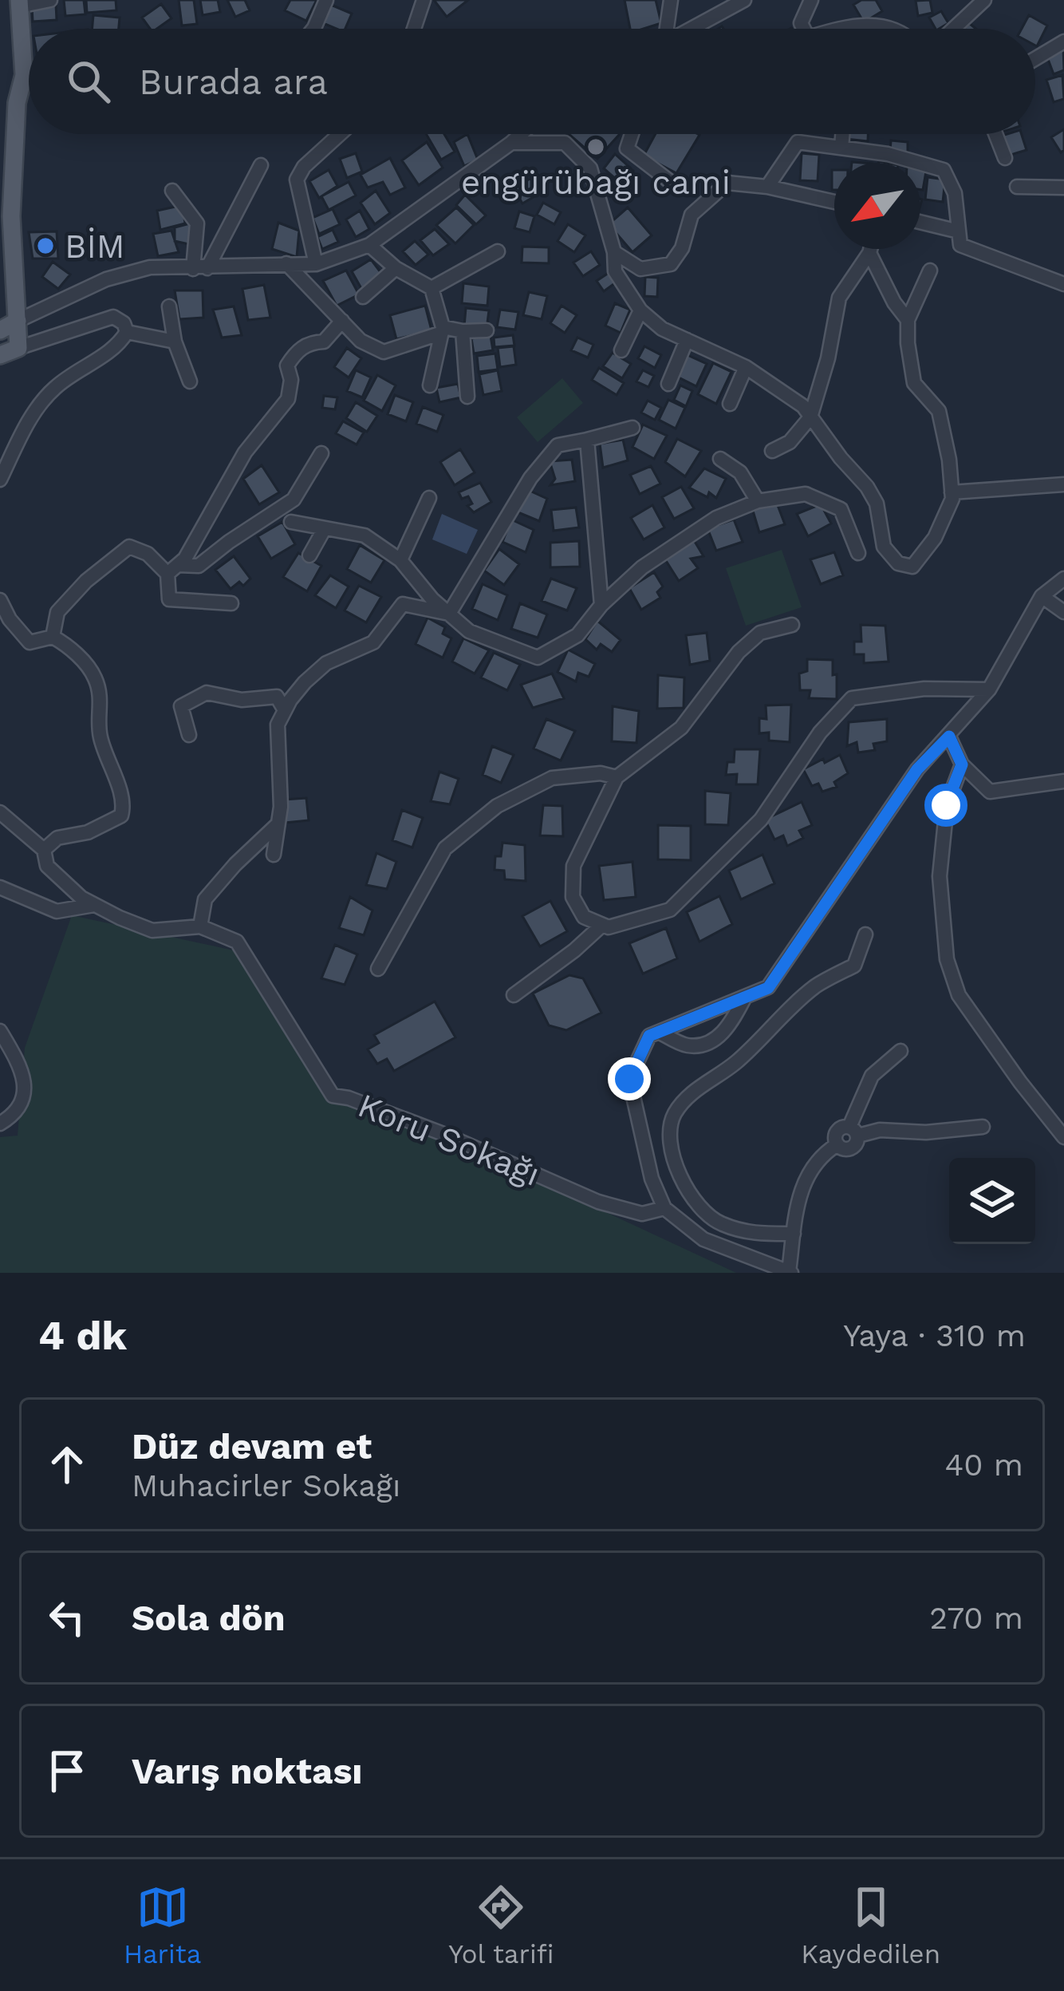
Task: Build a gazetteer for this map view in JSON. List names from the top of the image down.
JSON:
{
  "streets": {
    "street": ["Koru Sokağı"]
  },
  "places": ["engürübağı cami", "BİM"],
  "north": "bottom left",
  "page": {
    "search": "Burada ara",
    "heading": ["4 dk", "Yaya · 310 m"],
    "list": [
      ["Düz devam et", "Muhacirler Sokağı", "40 m"],
      ["Sola dön", "270 m"],
      "Varış noktası"
    ],
    "nav": ["Harita", "Yol tarifi", "Kaydedilen"]
  }
}
